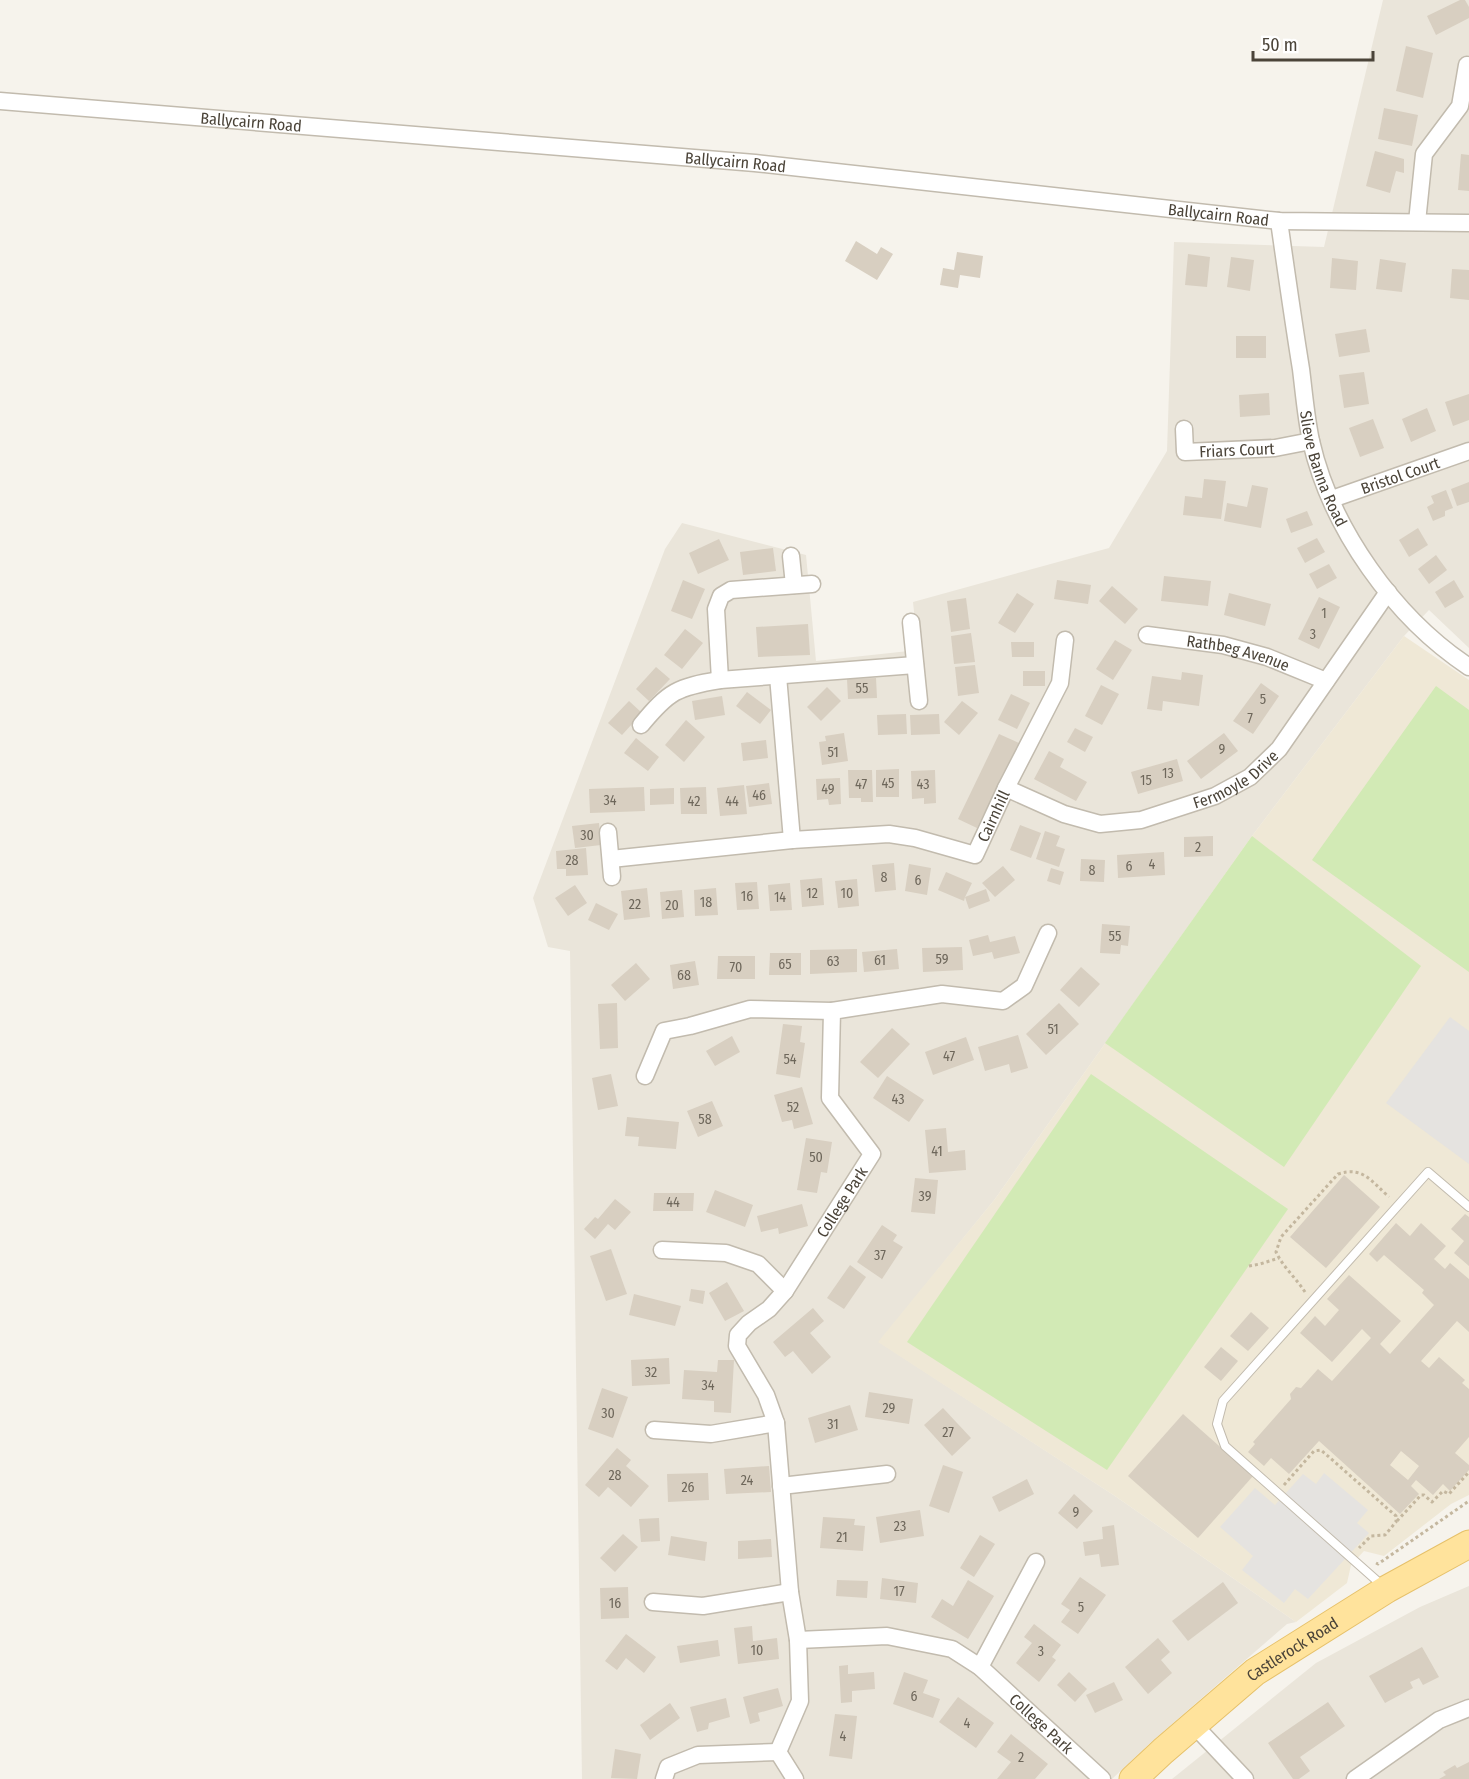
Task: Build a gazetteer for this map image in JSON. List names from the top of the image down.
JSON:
{
  "streets": {
    "main road": ["Castlerock Road"],
    "street": [
      "Ballycairn Road",
      "Friars Court",
      "Slieve Banna Road",
      "Bristol Court",
      "Rathbeg Avenue",
      "Fermoyle Drive",
      "Cairnhill",
      "College Park"
    ]
  },
  "crossings": [
    ["Ballycairn Road", "Slieve Banna Road"],
    ["Friars Court", "Slieve Banna Road"],
    ["Slieve Banna Road", "Bristol Court"],
    ["Slieve Banna Road", "Fermoyle Drive"],
    ["Rathbeg Avenue", "Fermoyle Drive"],
    ["Fermoyle Drive", "Cairnhill"]
  ],
  "house_numbers": [
    "1",
    "3",
    "55",
    "5",
    "7",
    "9",
    "51",
    "13",
    "15",
    "45",
    "47",
    "43",
    "49",
    "46",
    "34",
    "42",
    "44",
    "30",
    "2",
    "28",
    "4",
    "6",
    "8",
    "8",
    "6",
    "12",
    "10",
    "16",
    "14",
    "18",
    "22",
    "20",
    "55",
    "59",
    "61",
    "63",
    "65",
    "70",
    "68",
    "51",
    "47",
    "54",
    "43",
    "52",
    "58",
    "41",
    "50",
    "39",
    "44",
    "37",
    "32",
    "34",
    "29",
    "30",
    "31",
    "27",
    "28",
    "24",
    "26",
    "9",
    "23",
    "21",
    "17",
    "16",
    "5",
    "10",
    "3",
    "6",
    "4",
    "4",
    "2"
  ],
  "scale_bar": "50 m"
}
